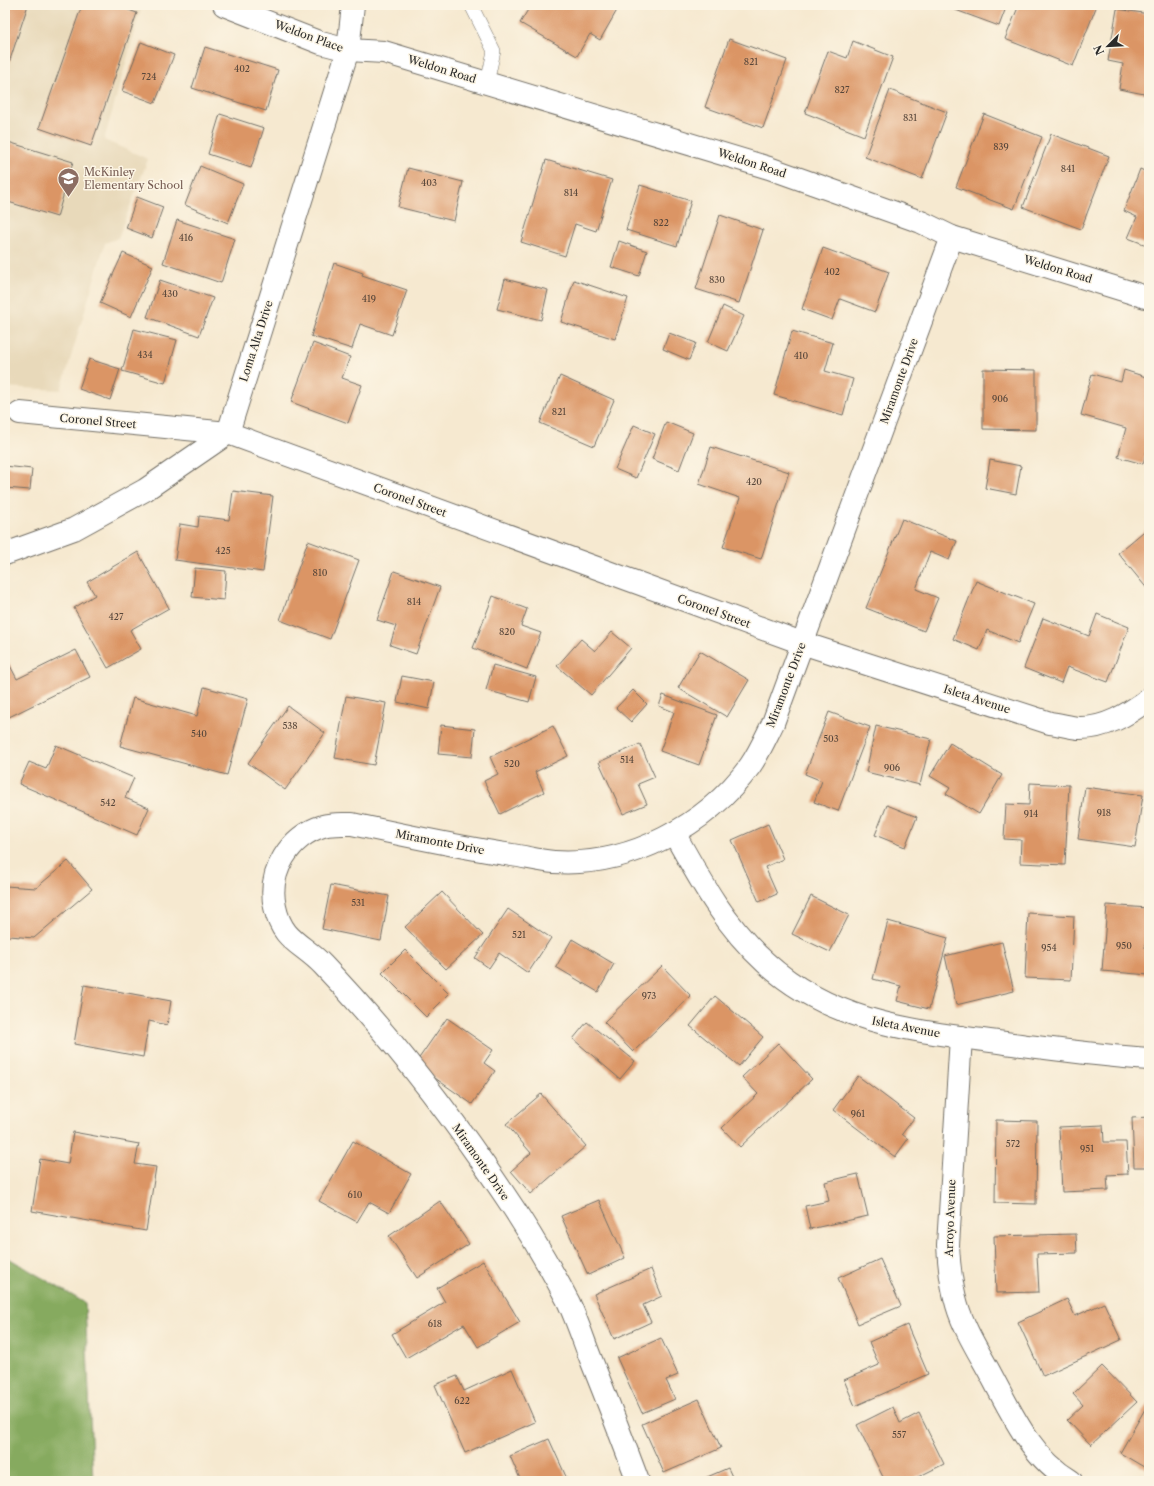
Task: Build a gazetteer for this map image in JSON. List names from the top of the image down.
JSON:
{
  "streets": {
    "street": [
      "Weldon Place",
      "Weldon Road",
      "Loma Alta Drive",
      "Miramonte Drive",
      "Coronel Street",
      "Isleta Avenue",
      "Arroyo Avenue"
    ]
  },
  "crossings": [
    ["Weldon Place", "Weldon Road"],
    ["Weldon Place", "Loma Alta Drive"],
    ["Weldon Road", "Loma Alta Drive"],
    ["Weldon Road", "Miramonte Drive"],
    ["Loma Alta Drive", "Coronel Street"],
    ["Miramonte Drive", "Coronel Street"],
    ["Miramonte Drive", "Isleta Avenue"],
    ["Coronel Street", "Isleta Avenue"],
    ["Isleta Avenue", "Arroyo Avenue"]
  ],
  "places": {
    "school or university": ["McKinley Elementary School"]
  },
  "house_numbers": [
    "821",
    "402",
    "724",
    "827",
    "831",
    "839",
    "841",
    "403",
    "814",
    "822",
    "416",
    "402",
    "830",
    "430",
    "419",
    "434",
    "410",
    "906",
    "821",
    "420",
    "425",
    "810",
    "814",
    "427",
    "820",
    "538",
    "540",
    "503",
    "514",
    "520",
    "906",
    "542",
    "918",
    "914",
    "531",
    "521",
    "950",
    "954",
    "973",
    "961",
    "572",
    "951",
    "610",
    "618",
    "622",
    "557"
  ],
  "north": "bottom left"
}
